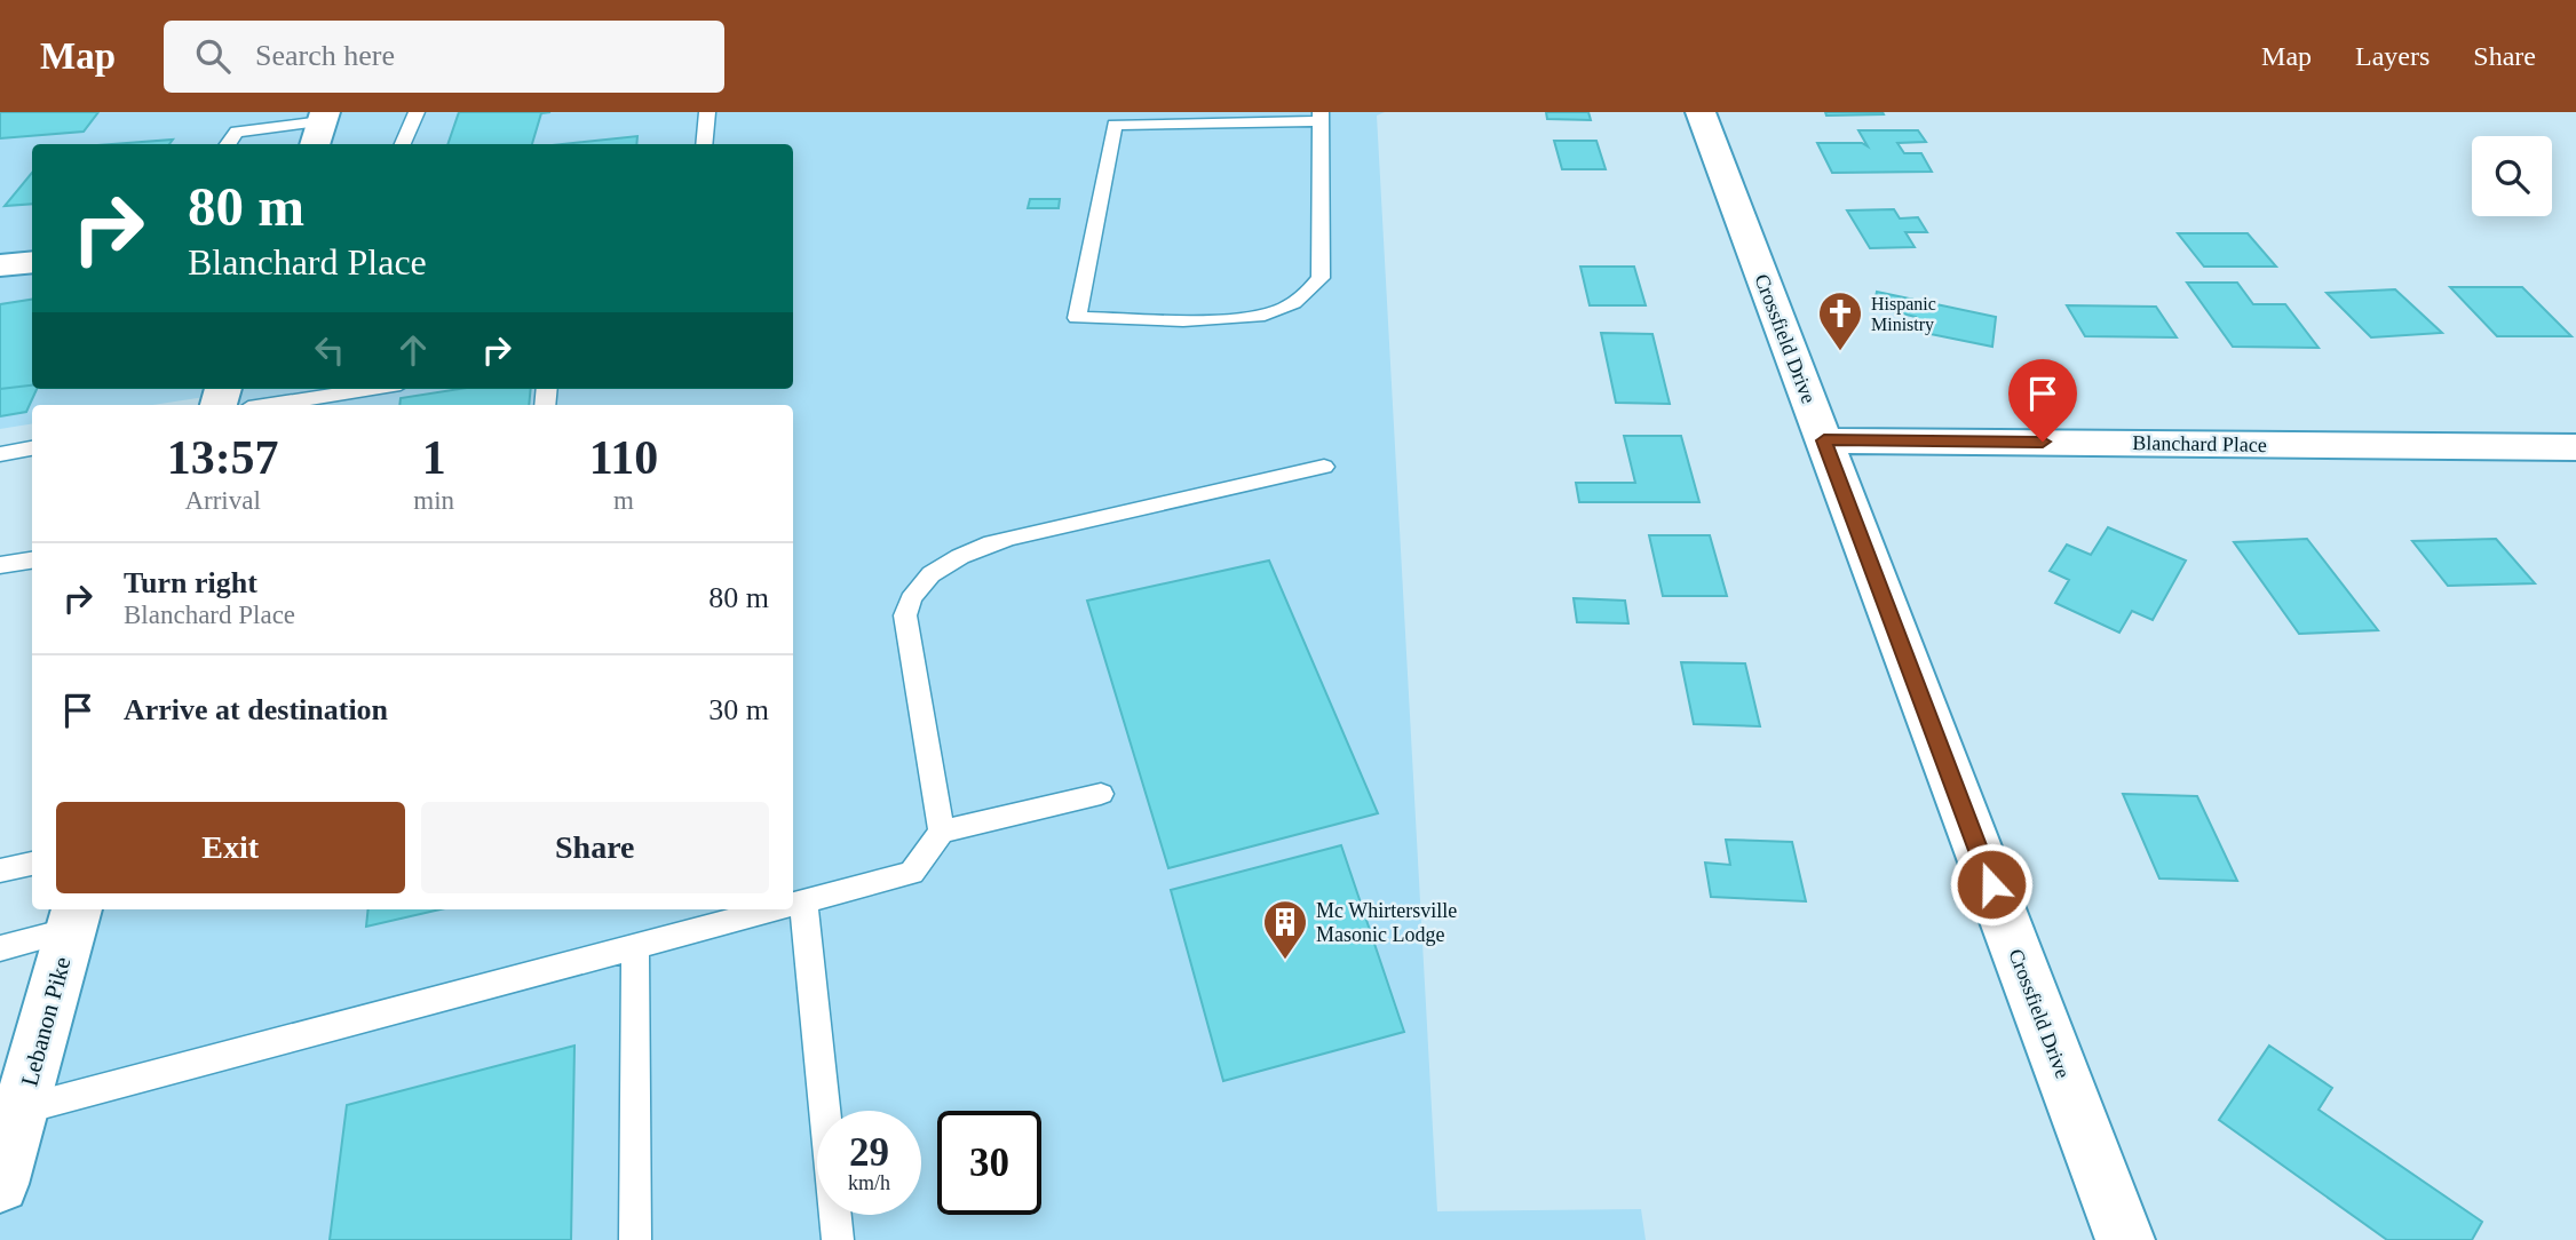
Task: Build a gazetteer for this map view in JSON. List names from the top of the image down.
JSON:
{
  "streets": {
    "street": ["Crossfield Drive", "Blanchard Place", "Lebanon Pike"]
  },
  "crossings": [
    ["Crossfield Drive", "Blanchard Place"]
  ],
  "places": {
    "church": ["Hispanic Ministry"],
    "building": ["Mc Whirtersville Masonic Lodge"]
  },
  "page": {
    "header": "Map",
    "search": "Search here",
    "nav": ["Map", "Layers", "Share"],
    "turn": ["80 m", "Blanchard Place"],
    "eta": [
      "13:57",
      "Arrival",
      "1",
      "min",
      "110",
      "m"
    ],
    "list": [
      {
        "name": "Turn right",
        "note": "Blanchard Place",
        "value": "80 m"
      },
      {
        "name": "Arrive at destination",
        "value": "30 m"
      }
    ],
    "buttons": ["Exit", "Share"],
    "speed": "29 km/h",
    "limit": "30"
  }
}
